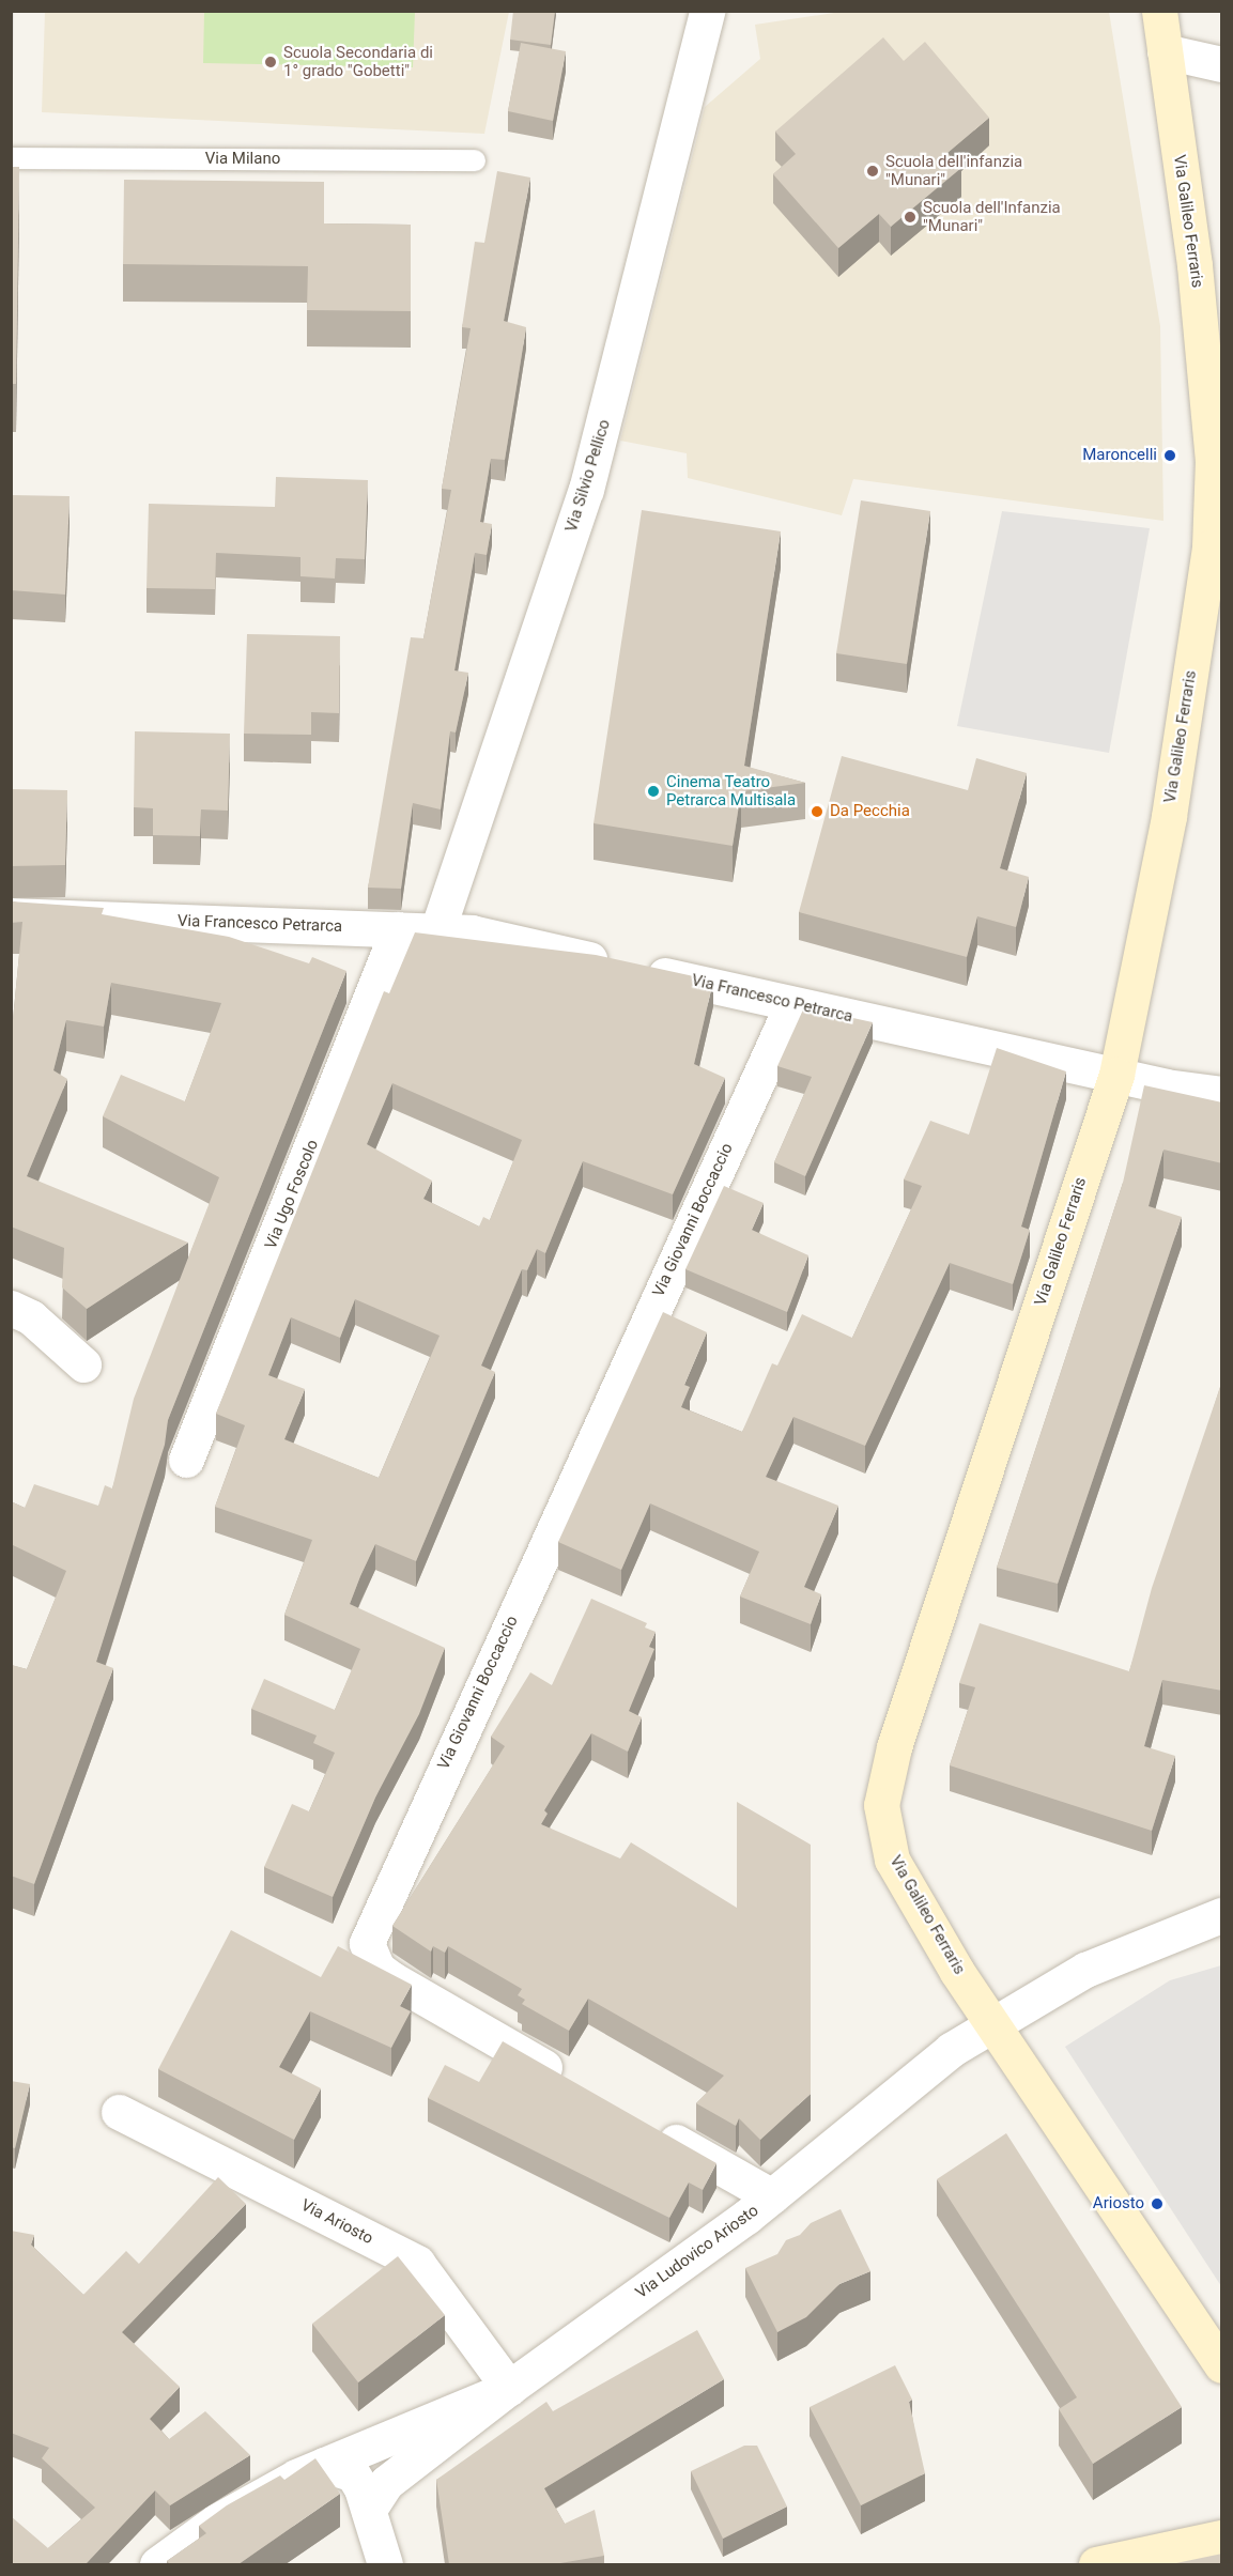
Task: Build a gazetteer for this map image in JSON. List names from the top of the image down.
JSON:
{
  "streets": {
    "main road": ["Via Galileo Ferraris"],
    "street": [
      "Via Silvio Pellico",
      "Via Francesco Petrarca",
      "Via Ugo Foscolo",
      "Via Giovanni Boccaccio",
      "Via Ariosto",
      "Via Ludovico Ariosto"
    ],
    "lane": ["Via Milano"]
  },
  "crossings": [
    ["Via Galileo Ferraris", "Via Francesco Petrarca"],
    ["Via Galileo Ferraris", "Via Ludovico Ariosto"],
    ["Via Silvio Pellico", "Via Francesco Petrarca"],
    ["Via Francesco Petrarca", "Via Ugo Foscolo"],
    ["Via Francesco Petrarca", "Via Giovanni Boccaccio"],
    ["Via Ariosto", "Via Ludovico Ariosto"]
  ],
  "places": [
    "Scuola Secondaria di 1° grado \"Gobetti\"",
    "Scuola dell'infanzia \"Munari\"",
    "Scuola dell'Infanzia \"Munari\"",
    "Maroncelli",
    "Cinema Teatro Petrarca Multisala",
    "Da Pecchia",
    "Ariosto"
  ]
}
